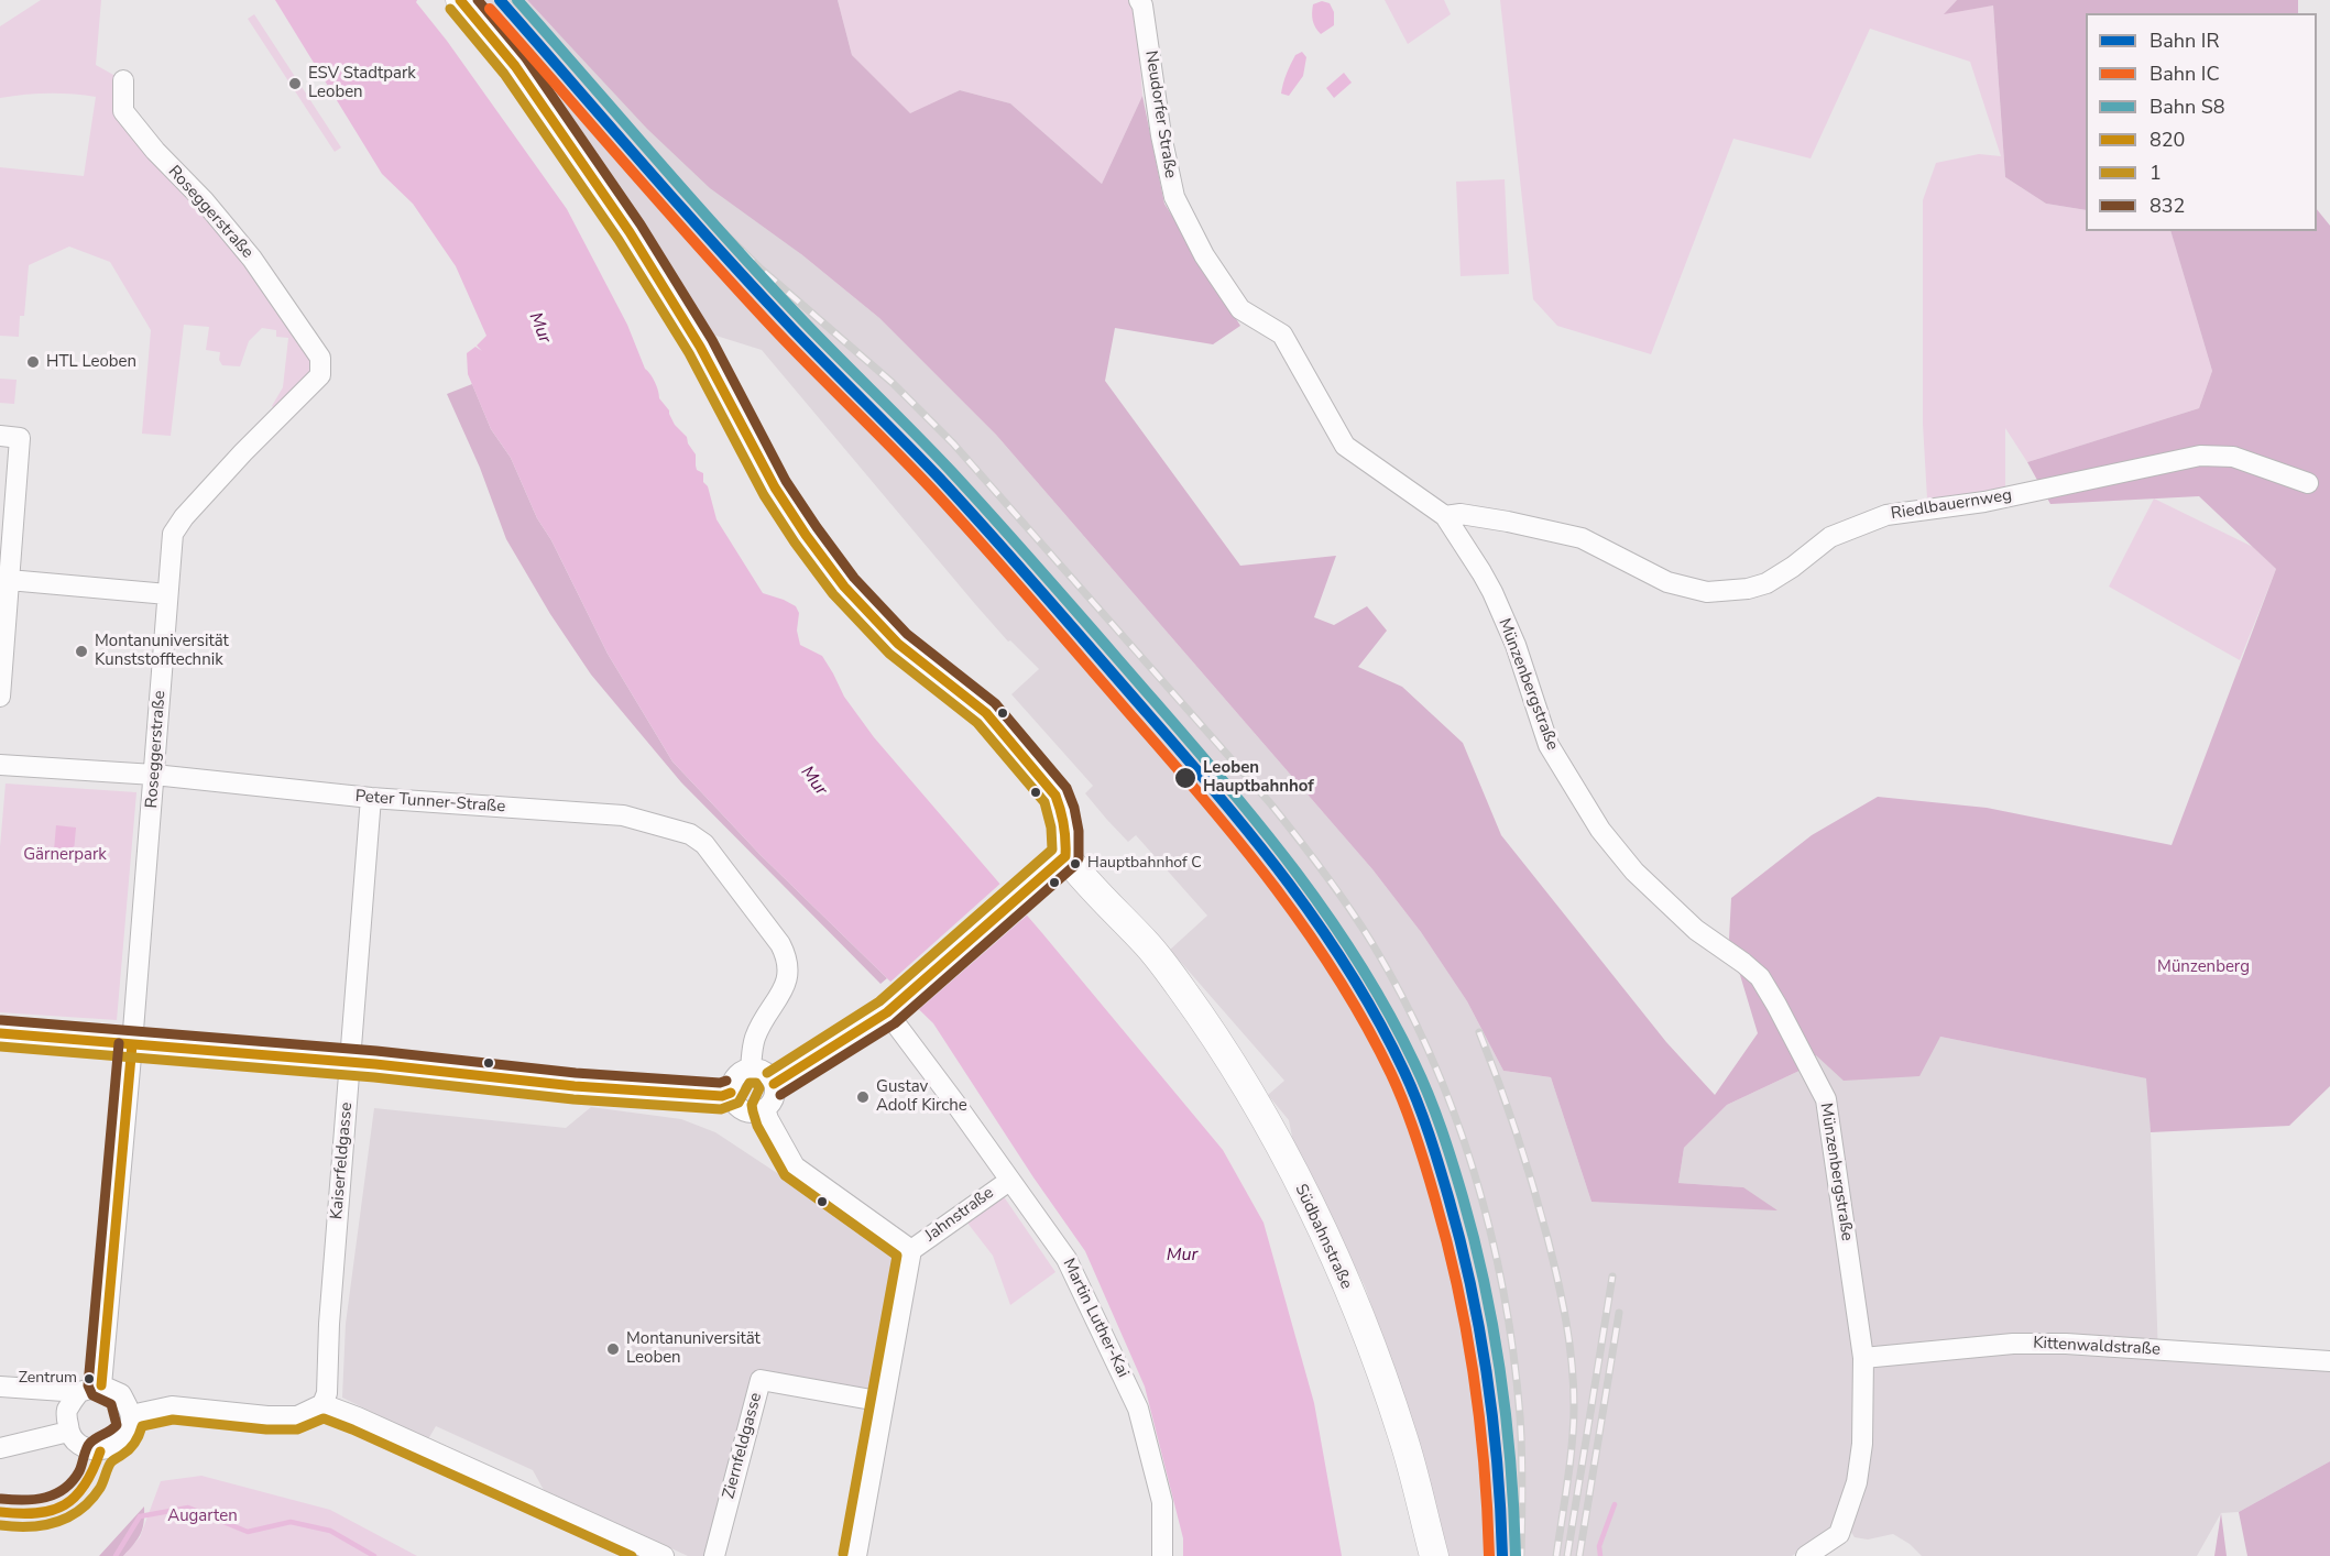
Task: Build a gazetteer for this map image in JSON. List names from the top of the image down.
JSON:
{
  "streets": {
    "main road": ["Südbahnstraße"],
    "street": [
      "Neudorfer Straße",
      "Roseggerstraße",
      "Riedlbauernweg",
      "Münzenbergstraße",
      "Peter Tunner-Straße",
      "Kaiserfeldgasse",
      "Jahnstraße",
      "Martin Luther-Kai",
      "Kittenwaldstraße",
      "Ziernfeldgasse"
    ]
  },
  "crossings": [
    ["Neudorfer Straße", "Riedlbauernweg"],
    ["Neudorfer Straße", "Münzenbergstraße"],
    ["Roseggerstraße", "Peter Tunner-Straße"],
    ["Riedlbauernweg", "Münzenbergstraße"],
    ["Münzenbergstraße", "Kittenwaldstraße"],
    ["Peter Tunner-Straße", "Kaiserfeldgasse"],
    ["Peter Tunner-Straße", "Jahnstraße"],
    ["Jahnstraße", "Martin Luther-Kai"],
    ["Jahnstraße", "Ziernfeldgasse"]
  ],
  "water": ["Mur"],
  "parks": ["Gärnerpark", "Münzenberg", "Augarten"],
  "places": [
    "ESV Stadtpark Leoben",
    "HTL Leoben",
    "Montanuniversität Kunststofftechnik",
    "Leoben Hauptbahnhof",
    "Hauptbahnhof C",
    "Gustav Adolf Kirche",
    "Montanuniversität Leoben",
    "Zentrum"
  ],
  "lines": [
    "rail line IR",
    "rail line S8",
    "transit line 820",
    "transit line 832",
    "rail line IC",
    "transit line 1"
  ],
  "legend": [
    "Bahn IR",
    "Bahn IC",
    "Bahn S8",
    "820",
    "1",
    "832"
  ]
}
